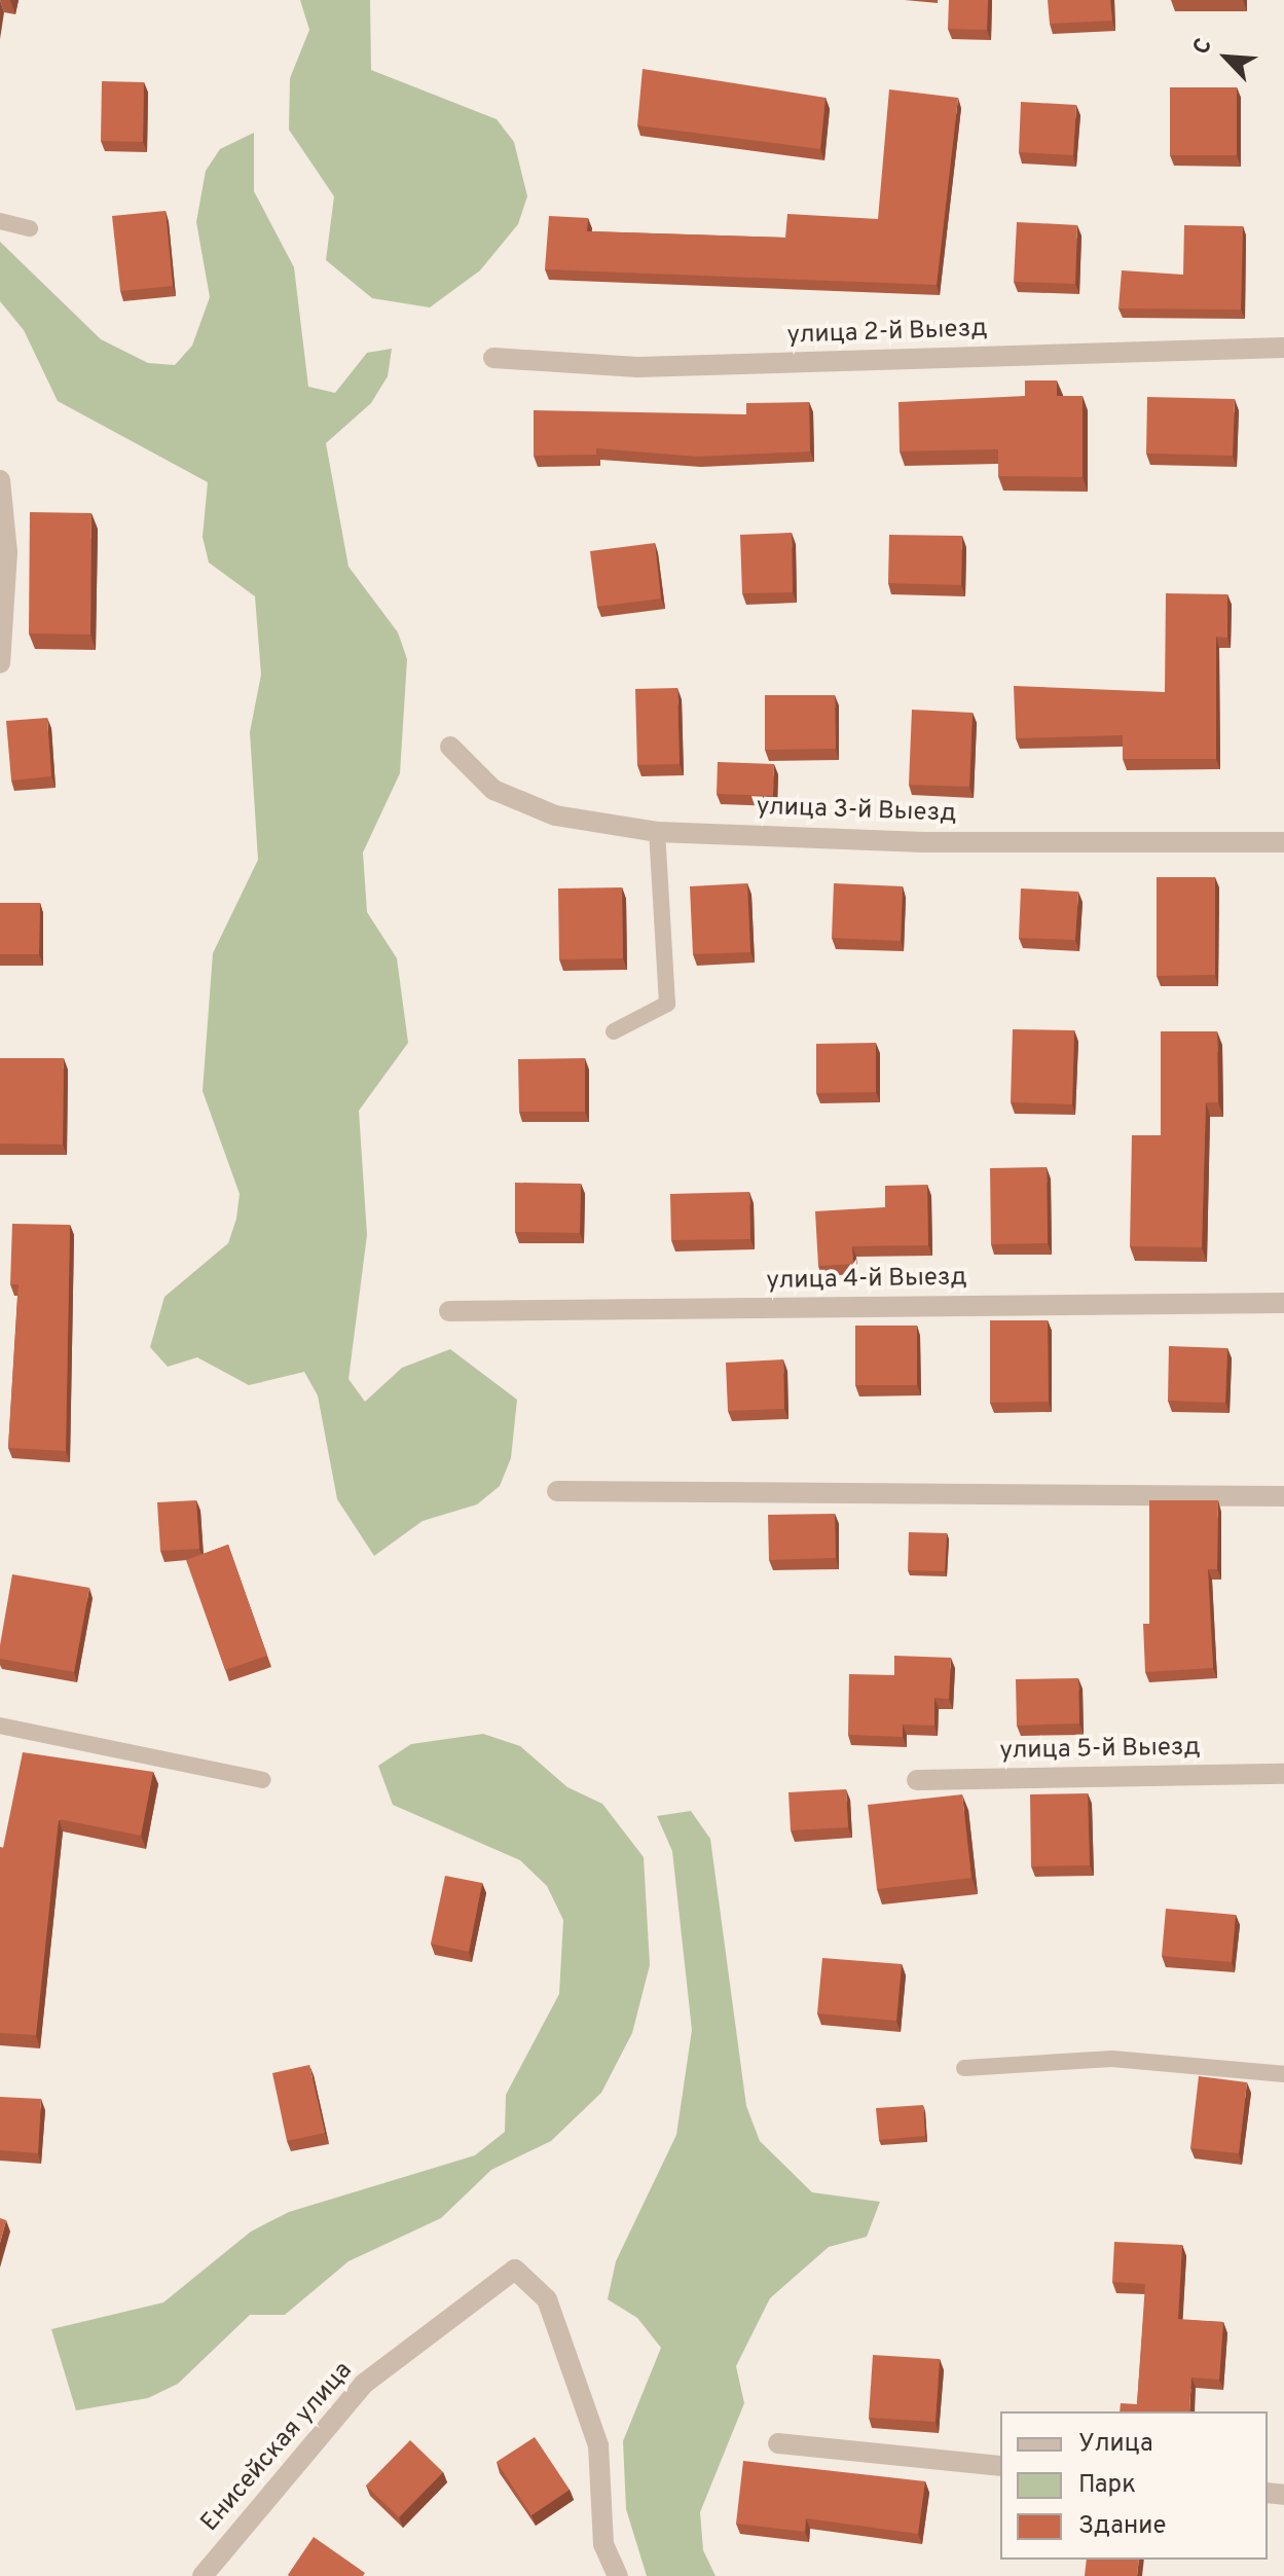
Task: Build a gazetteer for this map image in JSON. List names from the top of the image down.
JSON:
{
  "streets": {
    "street": [
      "улица 2-й Выезд",
      "улица 3-й Выезд",
      "улица 4-й Выезд",
      "улица 5-й Выезд",
      "Енисейская улица"
    ]
  },
  "legend": ["Улица", "Парк", "Здание"],
  "north": "top left"
}
